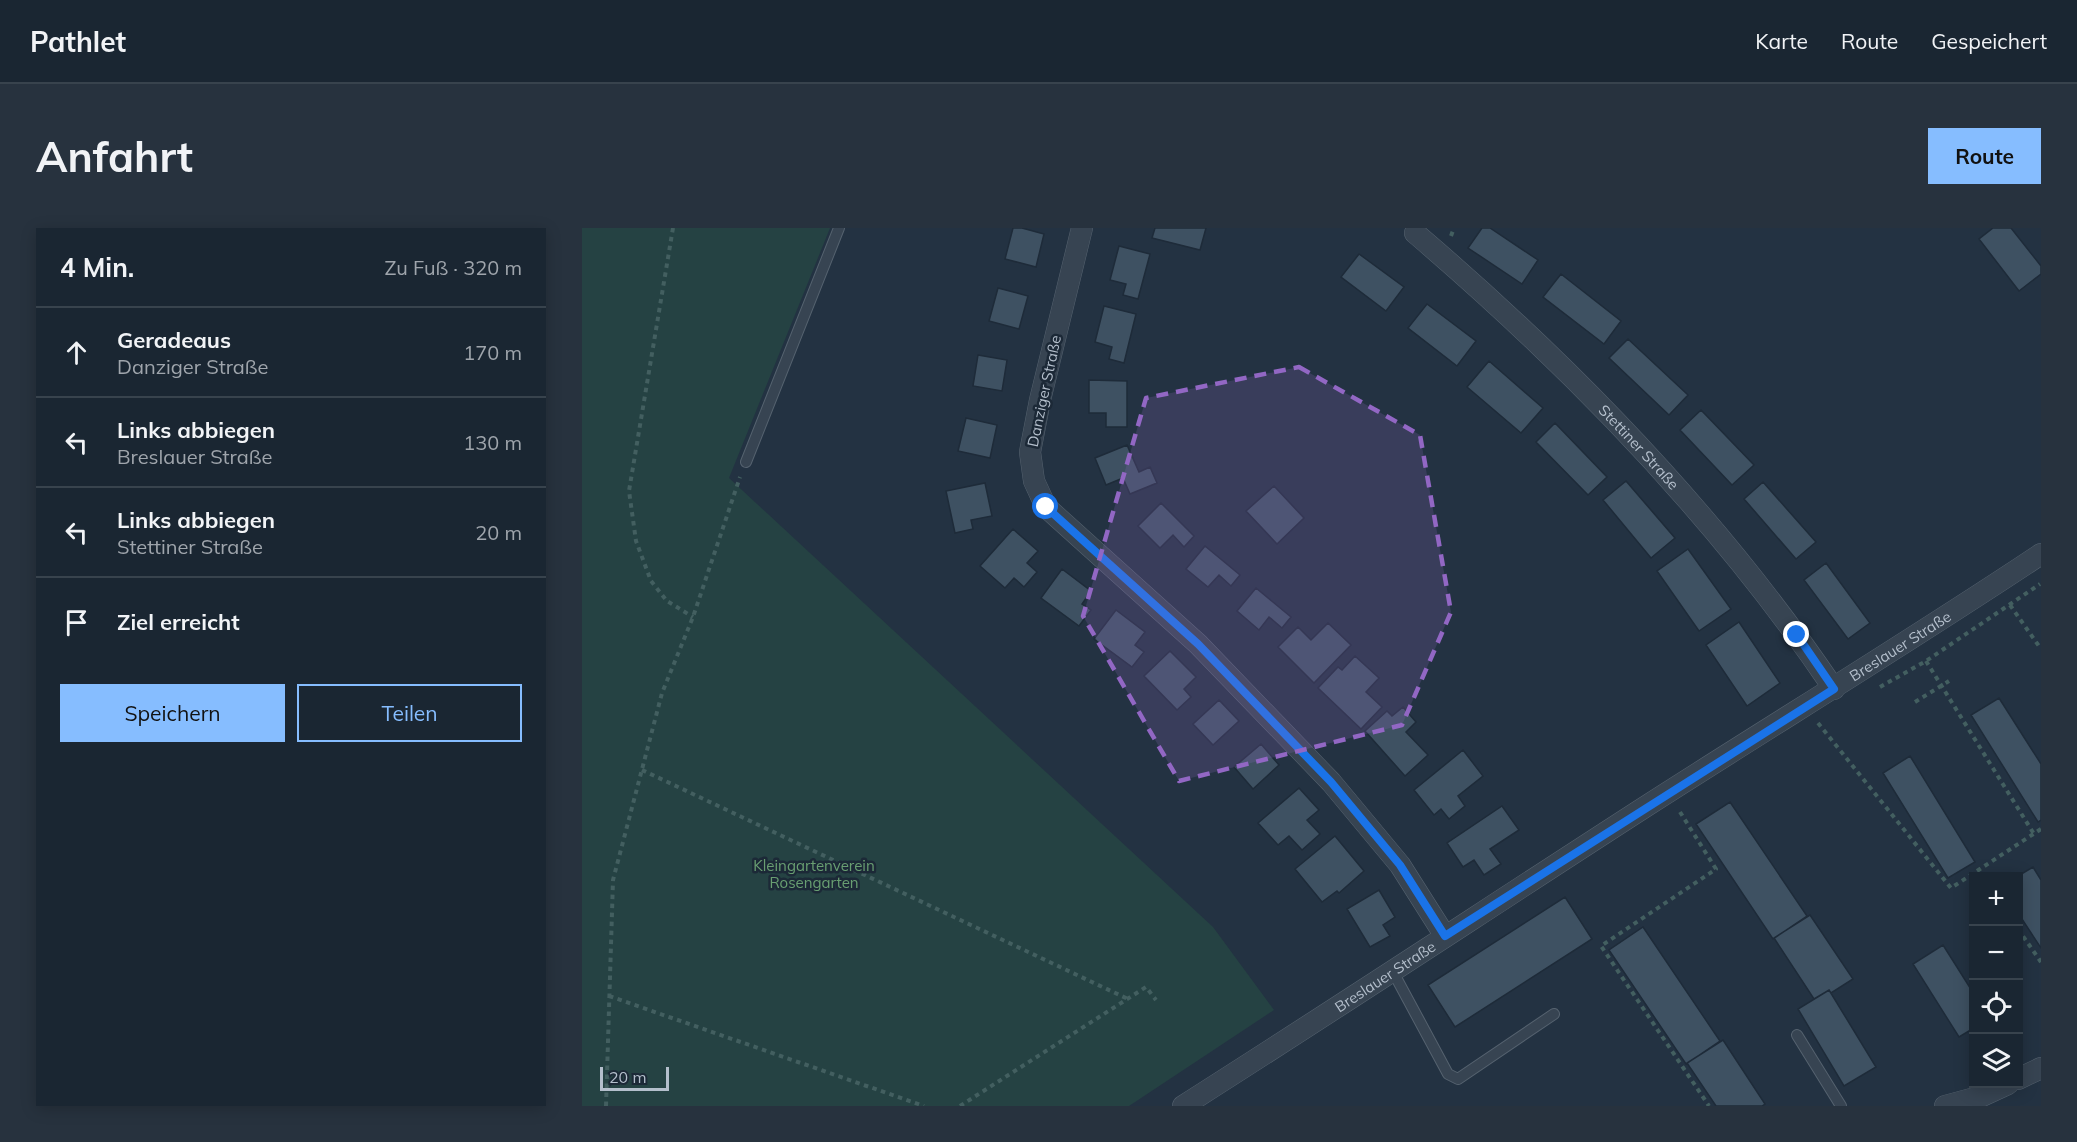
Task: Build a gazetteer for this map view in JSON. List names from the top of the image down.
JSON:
{
  "streets": {
    "street": ["Danziger Straße", "Stettiner Straße", "Breslauer Straße"]
  },
  "crossings": [
    ["Danziger Straße", "Breslauer Straße"],
    ["Stettiner Straße", "Breslauer Straße"]
  ],
  "parks": ["Kleingartenverein Rosengarten"],
  "scale_bar": "20 m",
  "page": {
    "header": "Pathlet",
    "nav": ["Karte", "Route", "Gespeichert"],
    "buttons": [
      "Route",
      ["Speichern", "Teilen"]
    ],
    "title": "Anfahrt",
    "heading": ["4 Min.", "Zu Fuß · 320 m"],
    "list": [
      ["Geradeaus", "Danziger Straße", "170 m"],
      ["Links abbiegen", "Breslauer Straße", "130 m"],
      ["Links abbiegen", "Stettiner Straße", "20 m"],
      "Ziel erreicht"
    ],
    "map_buttons": ["+", "−"],
    "scale": "20 m"
  }
}
